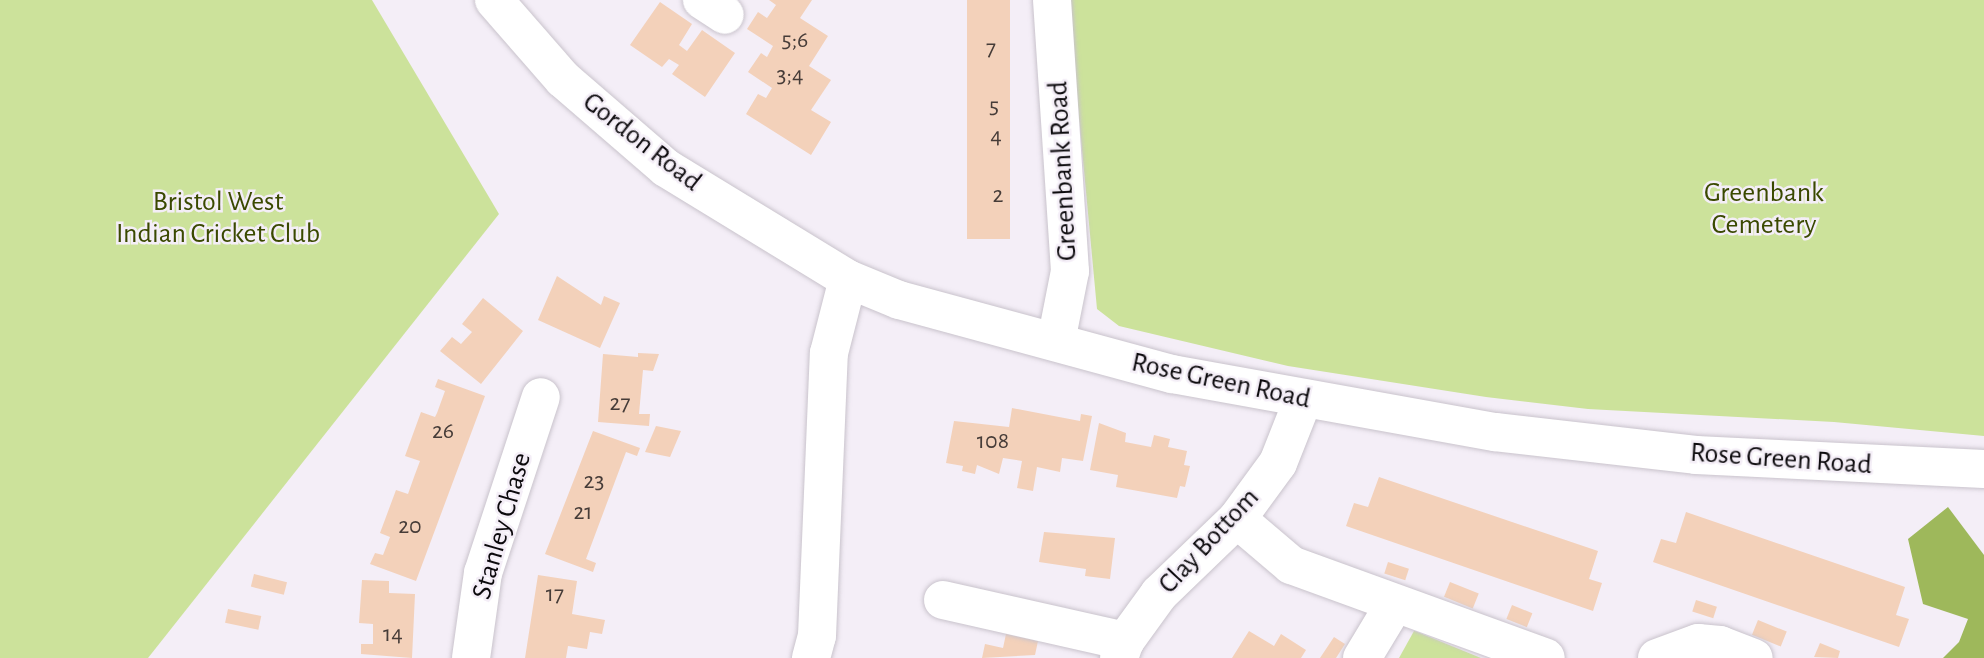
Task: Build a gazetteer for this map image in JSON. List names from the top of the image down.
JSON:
{
  "streets": {
    "street": [
      "Gordon Road",
      "Greenbank Road",
      "Rose Green Road",
      "Stanley Chase",
      "Clay Bottom"
    ]
  },
  "crossings": [
    ["Gordon Road", "Rose Green Road"],
    ["Greenbank Road", "Rose Green Road"],
    ["Rose Green Road", "Clay Bottom"]
  ],
  "parks": ["Greenbank Cemetery", "Bristol West Indian Cricket Club"],
  "house_numbers": [
    "5;6",
    "7",
    "3;4",
    "5",
    "4",
    "2",
    "27",
    "26",
    "108",
    "23",
    "21",
    "20",
    "17",
    "14"
  ]
}
